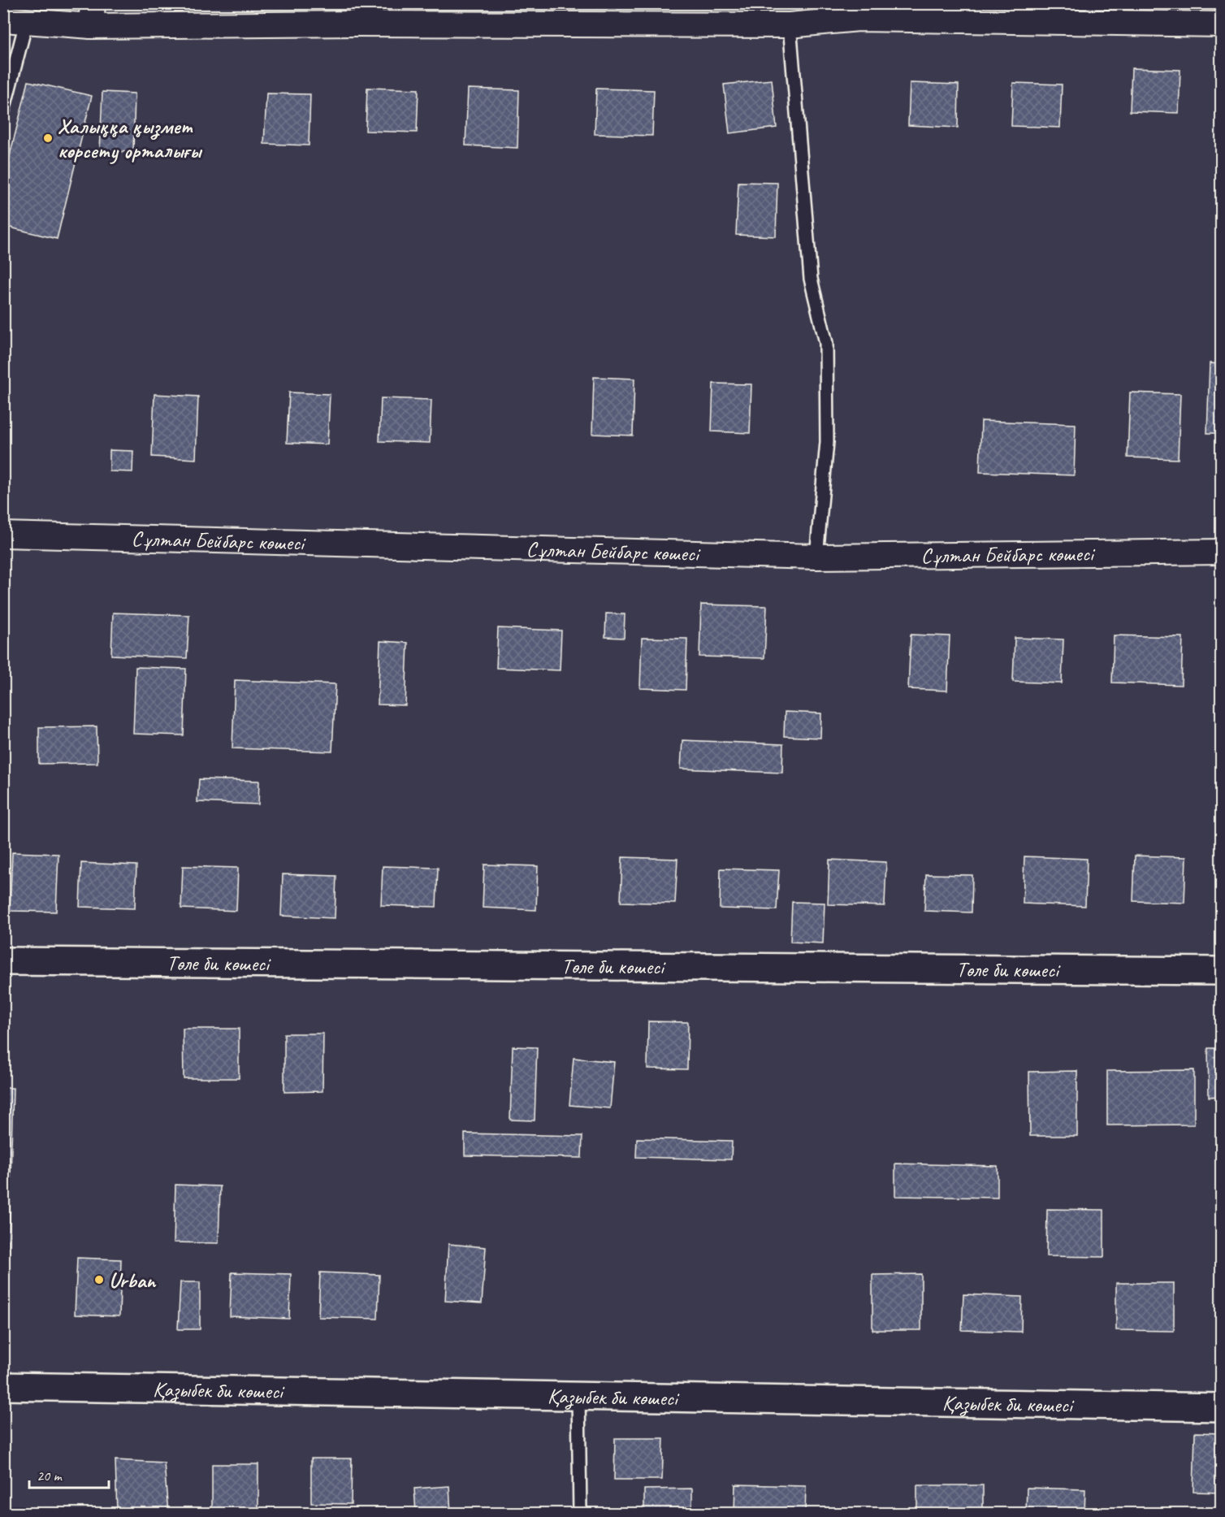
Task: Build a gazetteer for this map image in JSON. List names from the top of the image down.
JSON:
{
  "streets": {
    "street": ["Сұлтан Бейбарс көшесі", "Төле би көшесі", "Қазыбек би көшесі"]
  },
  "places": ["Халыққа қызмет көрсету орталығы", "Urban"],
  "scale_bar": "20 m"
}
